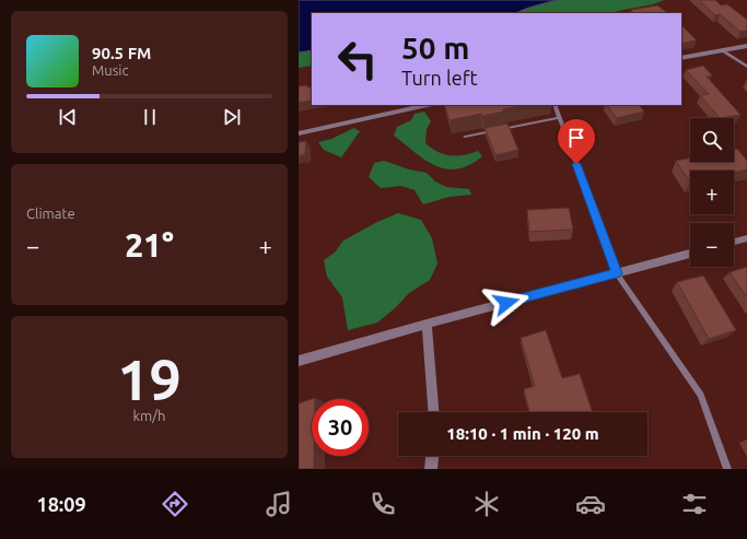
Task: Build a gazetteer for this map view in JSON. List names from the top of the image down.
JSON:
{
  "page": {
    "turn": ["50 m", "Turn left"],
    "song": ["90.5 FM", "Music"],
    "map_buttons": ["+", "−"],
    "tile": [
      "Climate",
      ["19", "km/h"]
    ],
    "heat": ["−", "21°", "+"],
    "limit": "30",
    "trip": "18:10 · 1 min · 120 m",
    "tabs": "18:09"
  }
}
